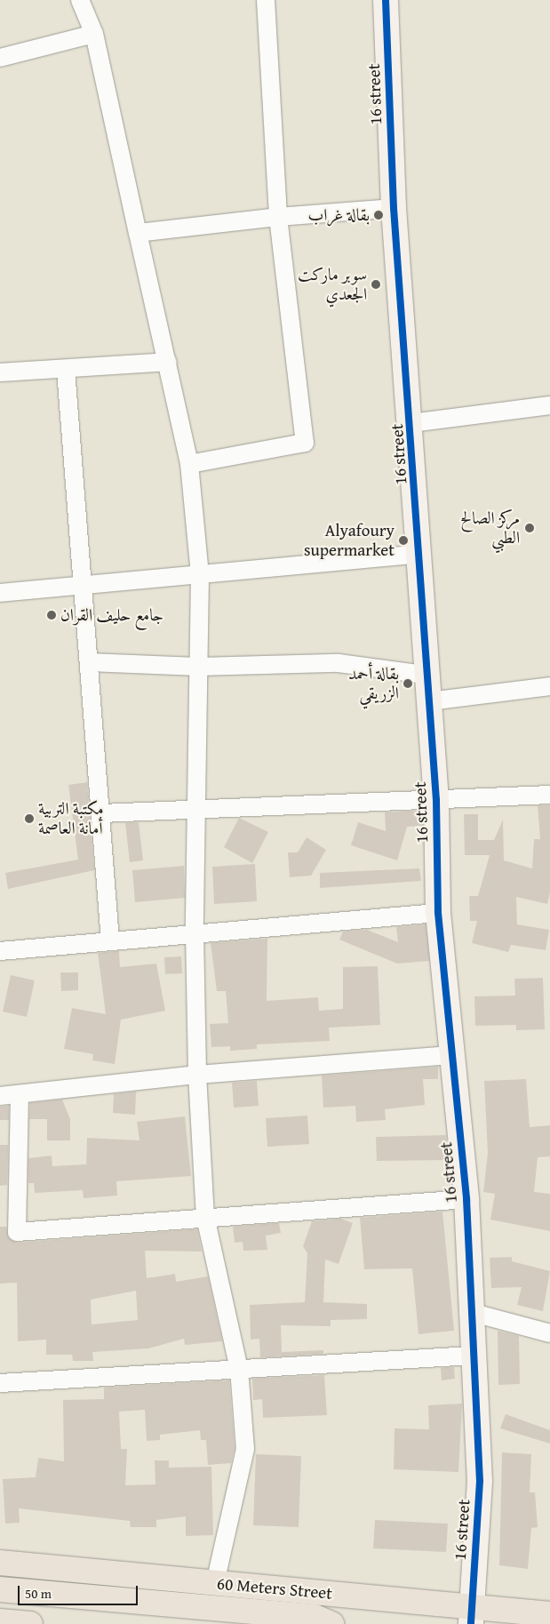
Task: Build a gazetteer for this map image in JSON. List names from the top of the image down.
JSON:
{
  "streets": {
    "main road": ["60 Meters Street"],
    "street": ["16 street"]
  },
  "crossings": [
    ["16 street", "60 Meters Street"]
  ],
  "places": [
    "بقالة غراب",
    "سوبر ماركت الجعدي",
    "مركز الصالح الطبي",
    "Alyafoury supermarket",
    "جامع حليف القران",
    "بقالة أحمد الزريقي",
    "مكتبة التربية أمانة العاصمة"
  ],
  "scale_bar": "50 m"
}
